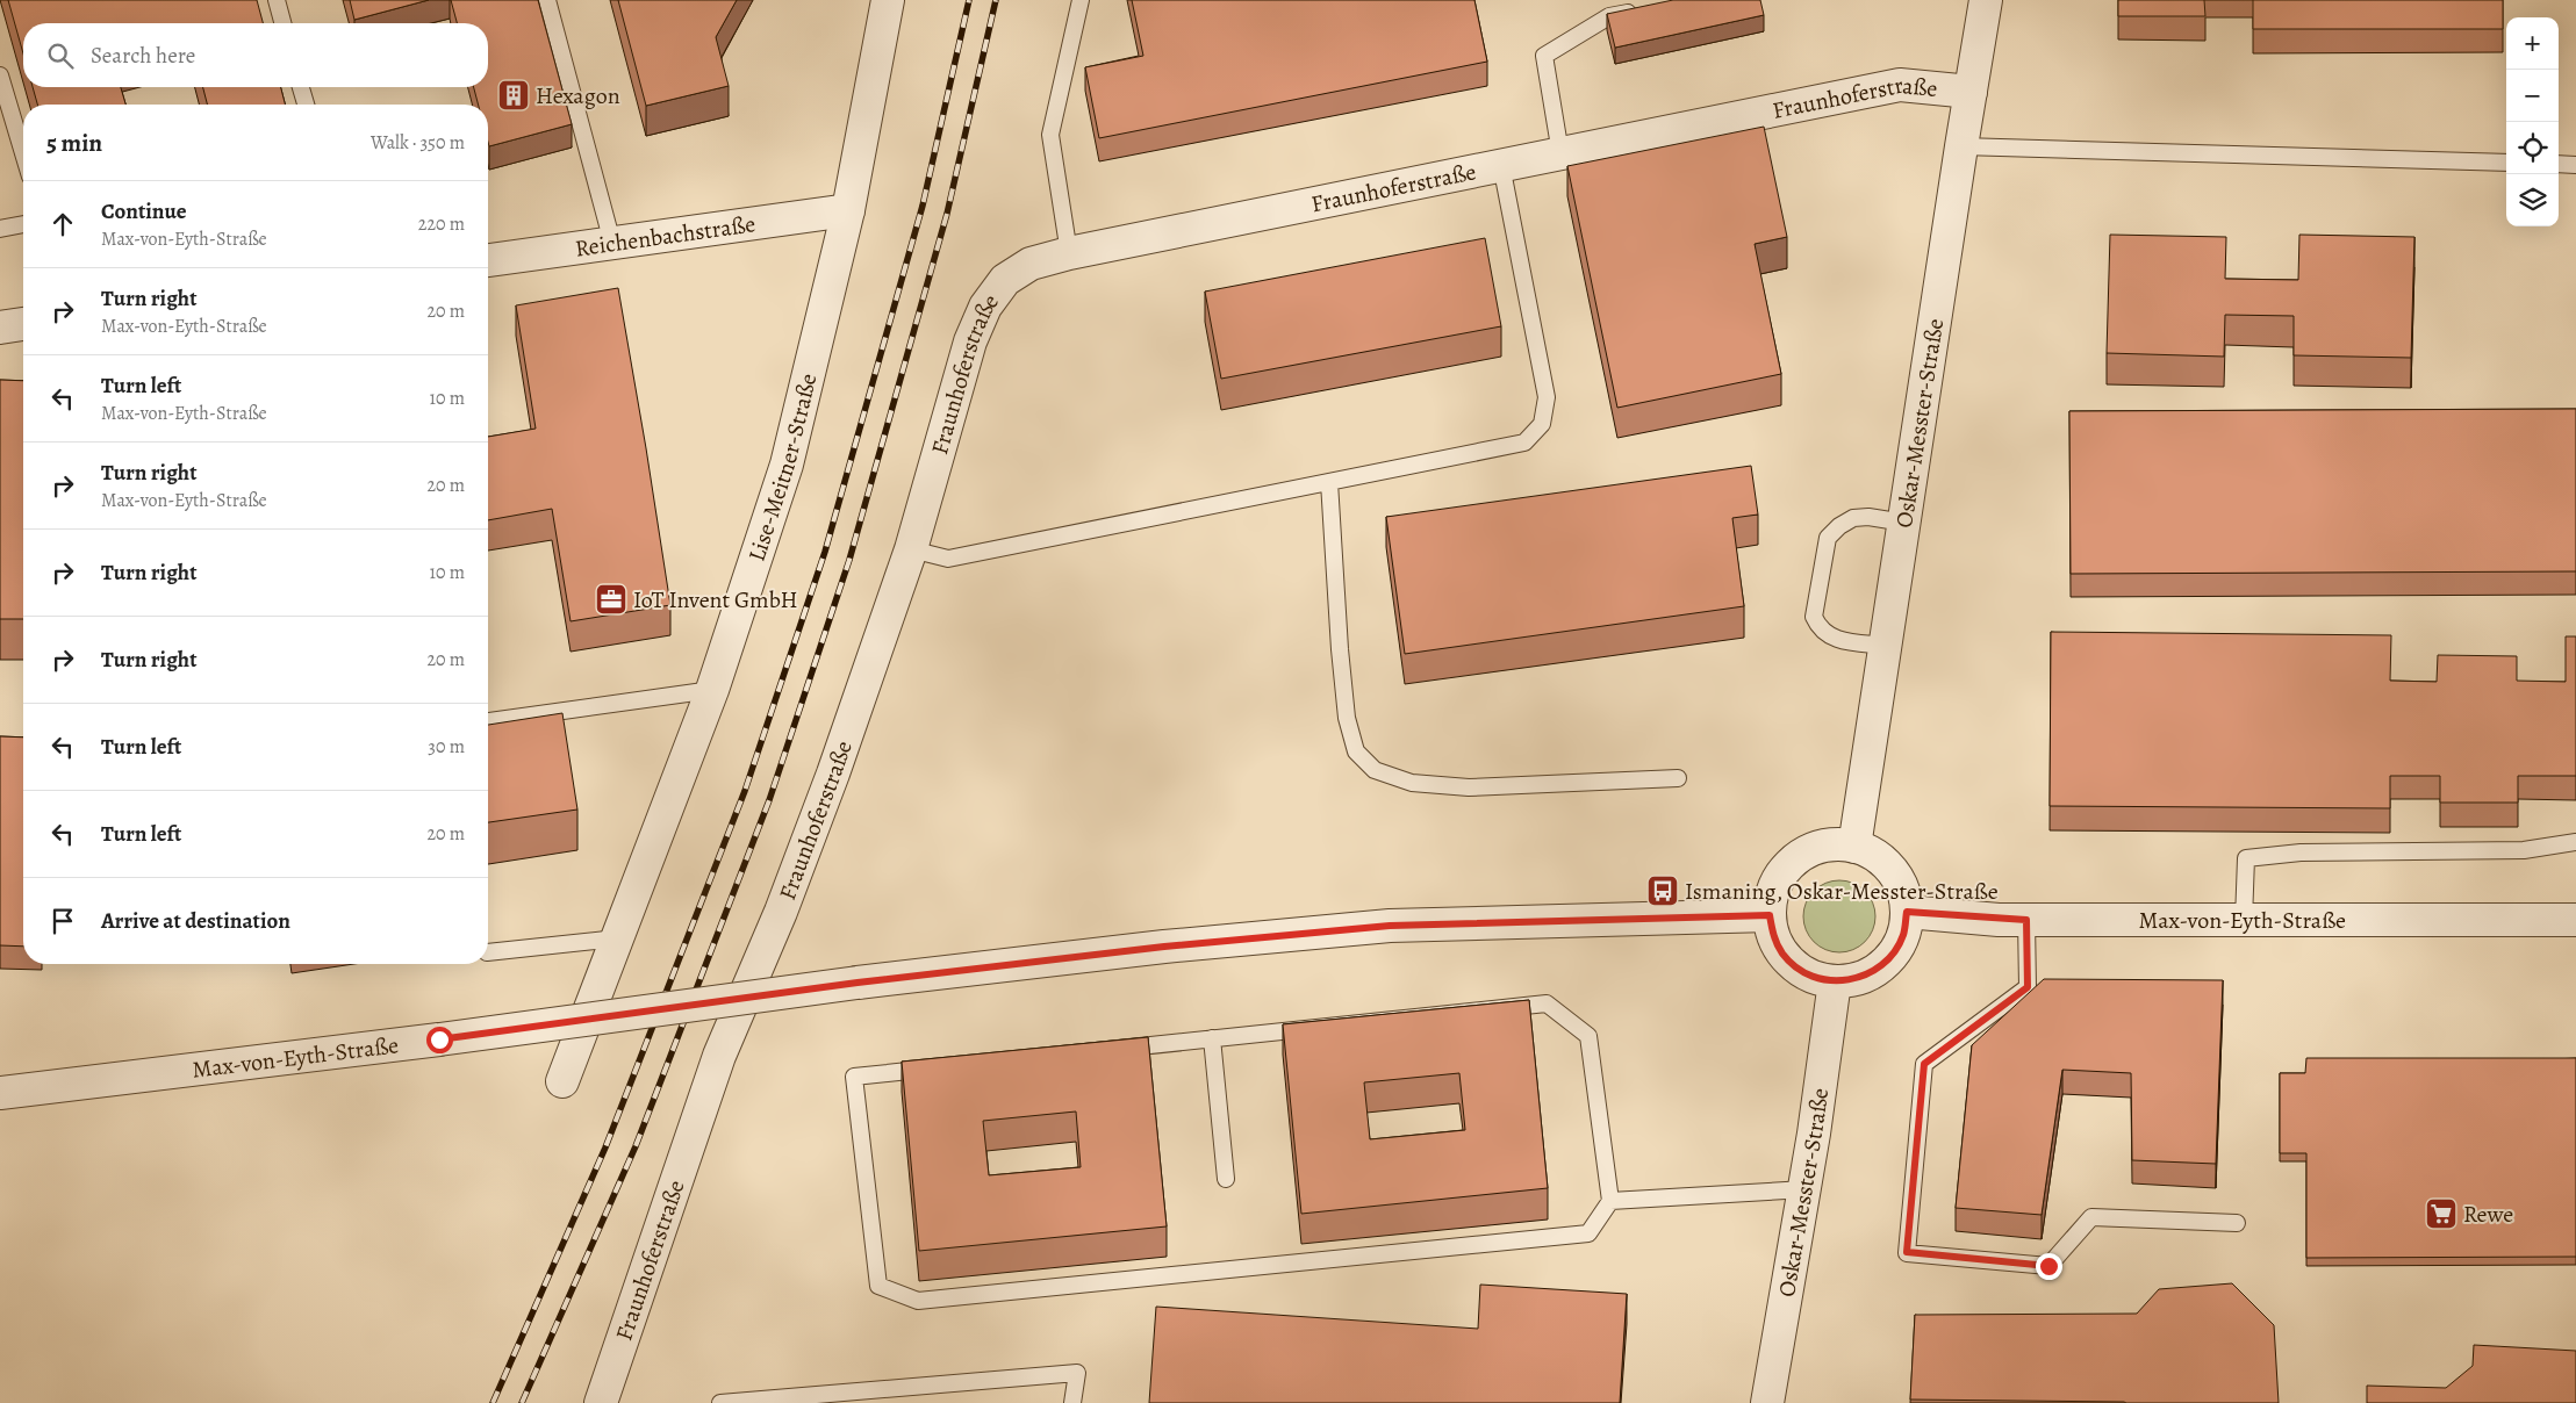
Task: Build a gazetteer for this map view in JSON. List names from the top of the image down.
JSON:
{
  "streets": {
    "street": [
      "Fraunhoferstraße",
      "Reichenbachstraße",
      "Oskar-Messter-Straße",
      "Lise-Meitner-Straße",
      "Max-von-Eyth-Straße"
    ]
  },
  "crossings": [
    ["Fraunhoferstraße", "Oskar-Messter-Straße"],
    ["Reichenbachstraße", "Lise-Meitner-Straße"],
    ["Oskar-Messter-Straße", "Max-von-Eyth-Straße"]
  ],
  "places": {
    "building": ["Hexagon"],
    "office": ["IoT Invent GmbH"],
    "bus stop": ["Ismaning, Oskar-Messter-Straße"],
    "supermarket": ["Rewe"]
  },
  "page": {
    "map_buttons": ["+", "−"],
    "search": "Search here",
    "heading": ["5 min", "Walk · 350 m"],
    "list": [
      ["Continue", "Max-von-Eyth-Straße", "220 m"],
      ["Turn right", "Max-von-Eyth-Straße", "20 m"],
      ["Turn left", "Max-von-Eyth-Straße", "10 m"],
      ["Turn right", "Max-von-Eyth-Straße", "20 m"],
      ["Turn right", "10 m"],
      ["Turn right", "20 m"],
      ["Turn left", "30 m"],
      ["Turn left", "20 m"],
      "Arrive at destination"
    ]
  }
}
